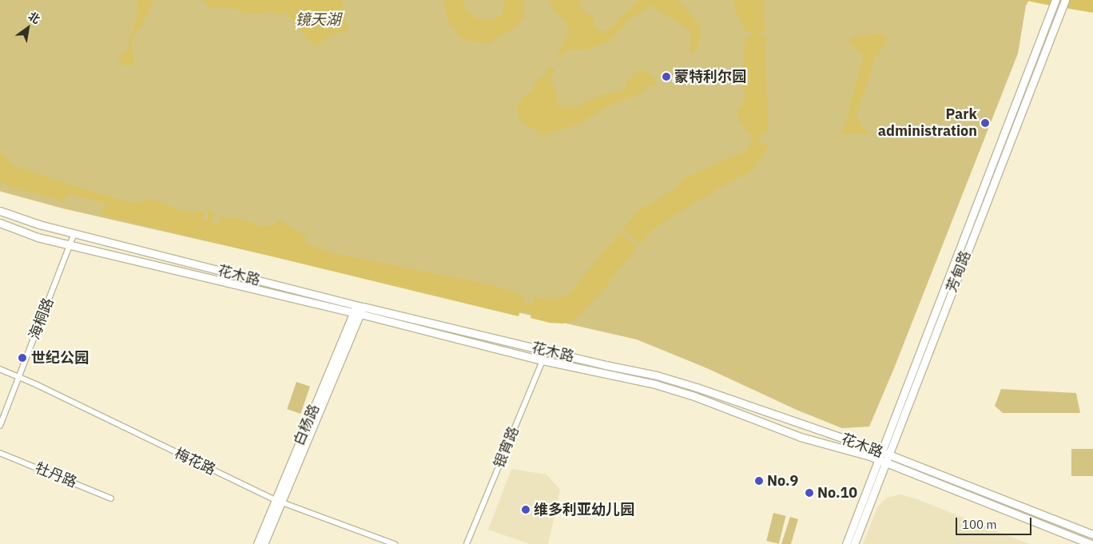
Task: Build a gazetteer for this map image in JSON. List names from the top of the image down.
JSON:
{
  "streets": {
    "main road": ["芳甸路", "花木路", "白杨路"],
    "street": [
      "海桐路",
      "银宵路",
      "梅花路",
      "牡丹路"
    ]
  },
  "crossings": [
    ["芳甸路", "花木路"],
    ["花木路", "海桐路"],
    ["花木路", "白杨路"],
    ["花木路", "银宵路"],
    ["海桐路", "梅花路"],
    ["白杨路", "梅花路"]
  ],
  "water": ["镜天湖"],
  "places": [
    "蒙特利尔园",
    "Park administration",
    "世纪公园",
    "No.9",
    "No.10",
    "维多利亚幼儿园"
  ],
  "scale_bar": "100 m",
  "north": "top right"
}
